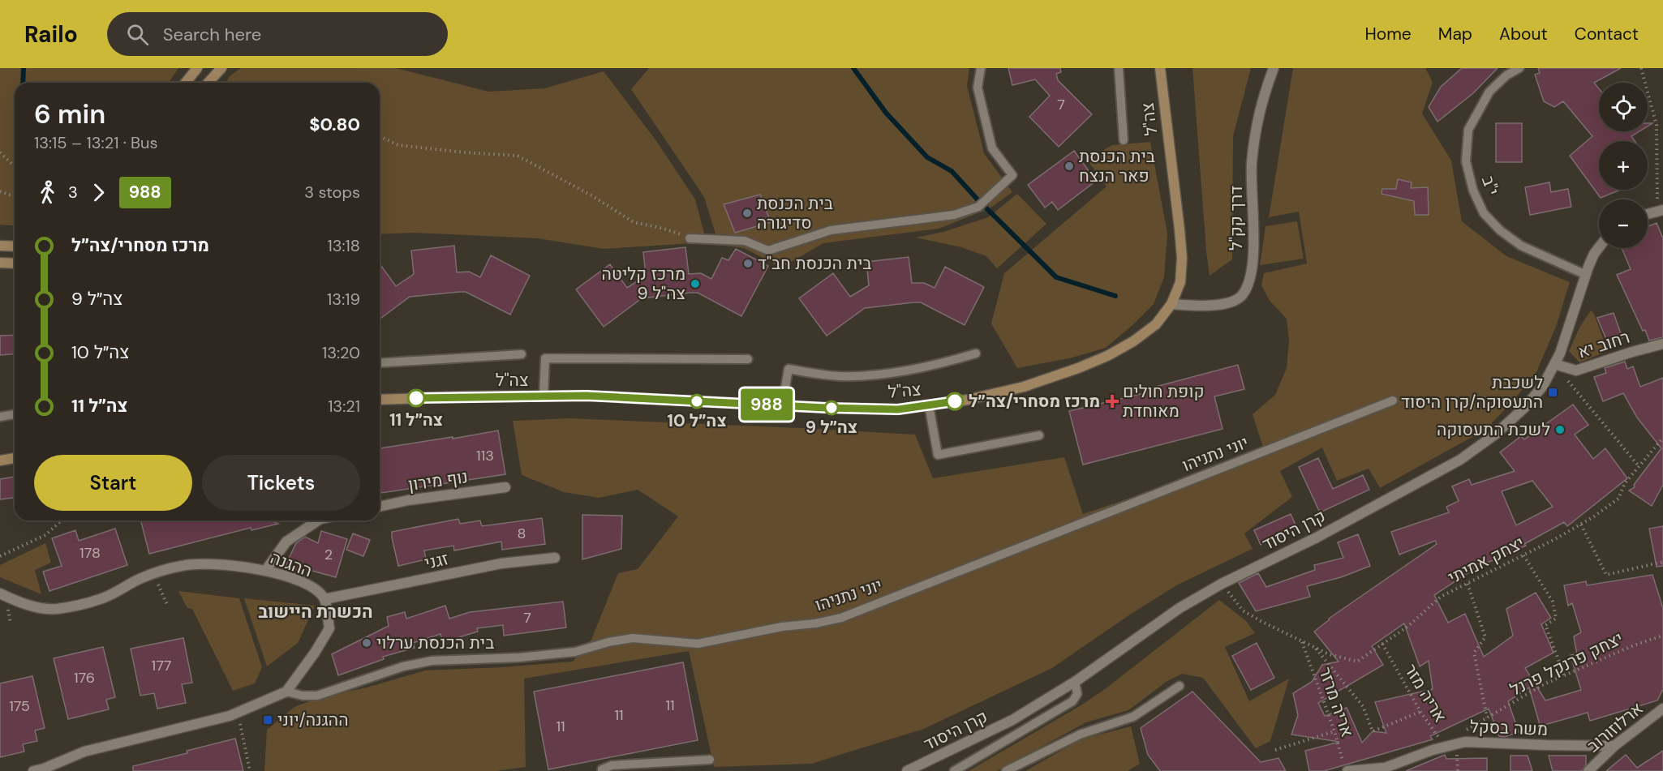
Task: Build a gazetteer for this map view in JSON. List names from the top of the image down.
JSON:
{
  "streets": {
    "street": [
      "צה\"ל",
      "דרך קק\"ל",
      "רחוב יא",
      "נוף מירון",
      "קרן היסוד",
      "זגני",
      "ההגנה",
      "ארלוזורוב",
      "משה בסקל"
    ],
    "lane": ["י\"ב", "יוני נתניהו"],
    "path": [
      "יצחק אמיתי",
      "יצחק פרנקל פרנל",
      "אריה מזר",
      "אריה מרזר"
    ]
  },
  "crossings": [
    ["צה\"ל", "דרך קק\"ל"],
    ["י\"ב", "קרן היסוד"],
    ["רחוב יא", "קרן היסוד"],
    ["יוני נתניהו", "ההגנה"],
    ["קרן היסוד", "יצחק אמיתי"],
    ["יצחק אמיתי", "אריה מזר"],
    ["יצחק אמיתי", "אריה מרזר"],
    ["זגני", "ההגנה"],
    ["אריה מזר", "משה בסקל"],
    ["אריה מרזר", "משה בסקל"],
    ["ארלוזורוב", "משה בסקל"]
  ],
  "districts": ["הכשרת היישוב"],
  "places": {
    "other": [
      "בית הכנסת פאר הנצח",
      "בית הכנסת סדיגורה",
      "בית הכנסת חב\"ד",
      "מרכז קליטה צה\"ל 9",
      "צה״ל 11",
      "צה״ל 10",
      "מרכז מסחרי/צה״ל",
      "צה״ל 9",
      "לשכת התעסוקה",
      "בית הכנסת ערלוי"
    ],
    "transit": ["לשכבת התעסוקה/קרן היסוד", "ההגנה/יוני"],
    "health": ["קופת חולים מאוחדת"]
  },
  "lines": ["bus line 988"],
  "house_numbers": [
    "7",
    "113",
    "8",
    "178",
    "2",
    "7",
    "177",
    "176",
    "11",
    "175",
    "11",
    "11"
  ],
  "page": {
    "header": "Railo",
    "search": "Search here",
    "nav": [
      "Home",
      "Map",
      "About",
      "Contact"
    ],
    "on_map": "988",
    "map_buttons": ["+", "−"],
    "heading": ["6 min", "13:15 – 13:21 · Bus", "$0.80"],
    "legs": ["3", "988", "3 stops"],
    "list": [
      {
        "name": "מרכז מסחרי/צה״ל",
        "value": "13:18"
      },
      {
        "name": "צה״ל 9",
        "value": "13:19"
      },
      {
        "name": "צה״ל 10",
        "value": "13:20"
      },
      {
        "name": "צה״ל 11",
        "value": "13:21"
      }
    ],
    "buttons": ["Start", "Tickets"]
  }
}
